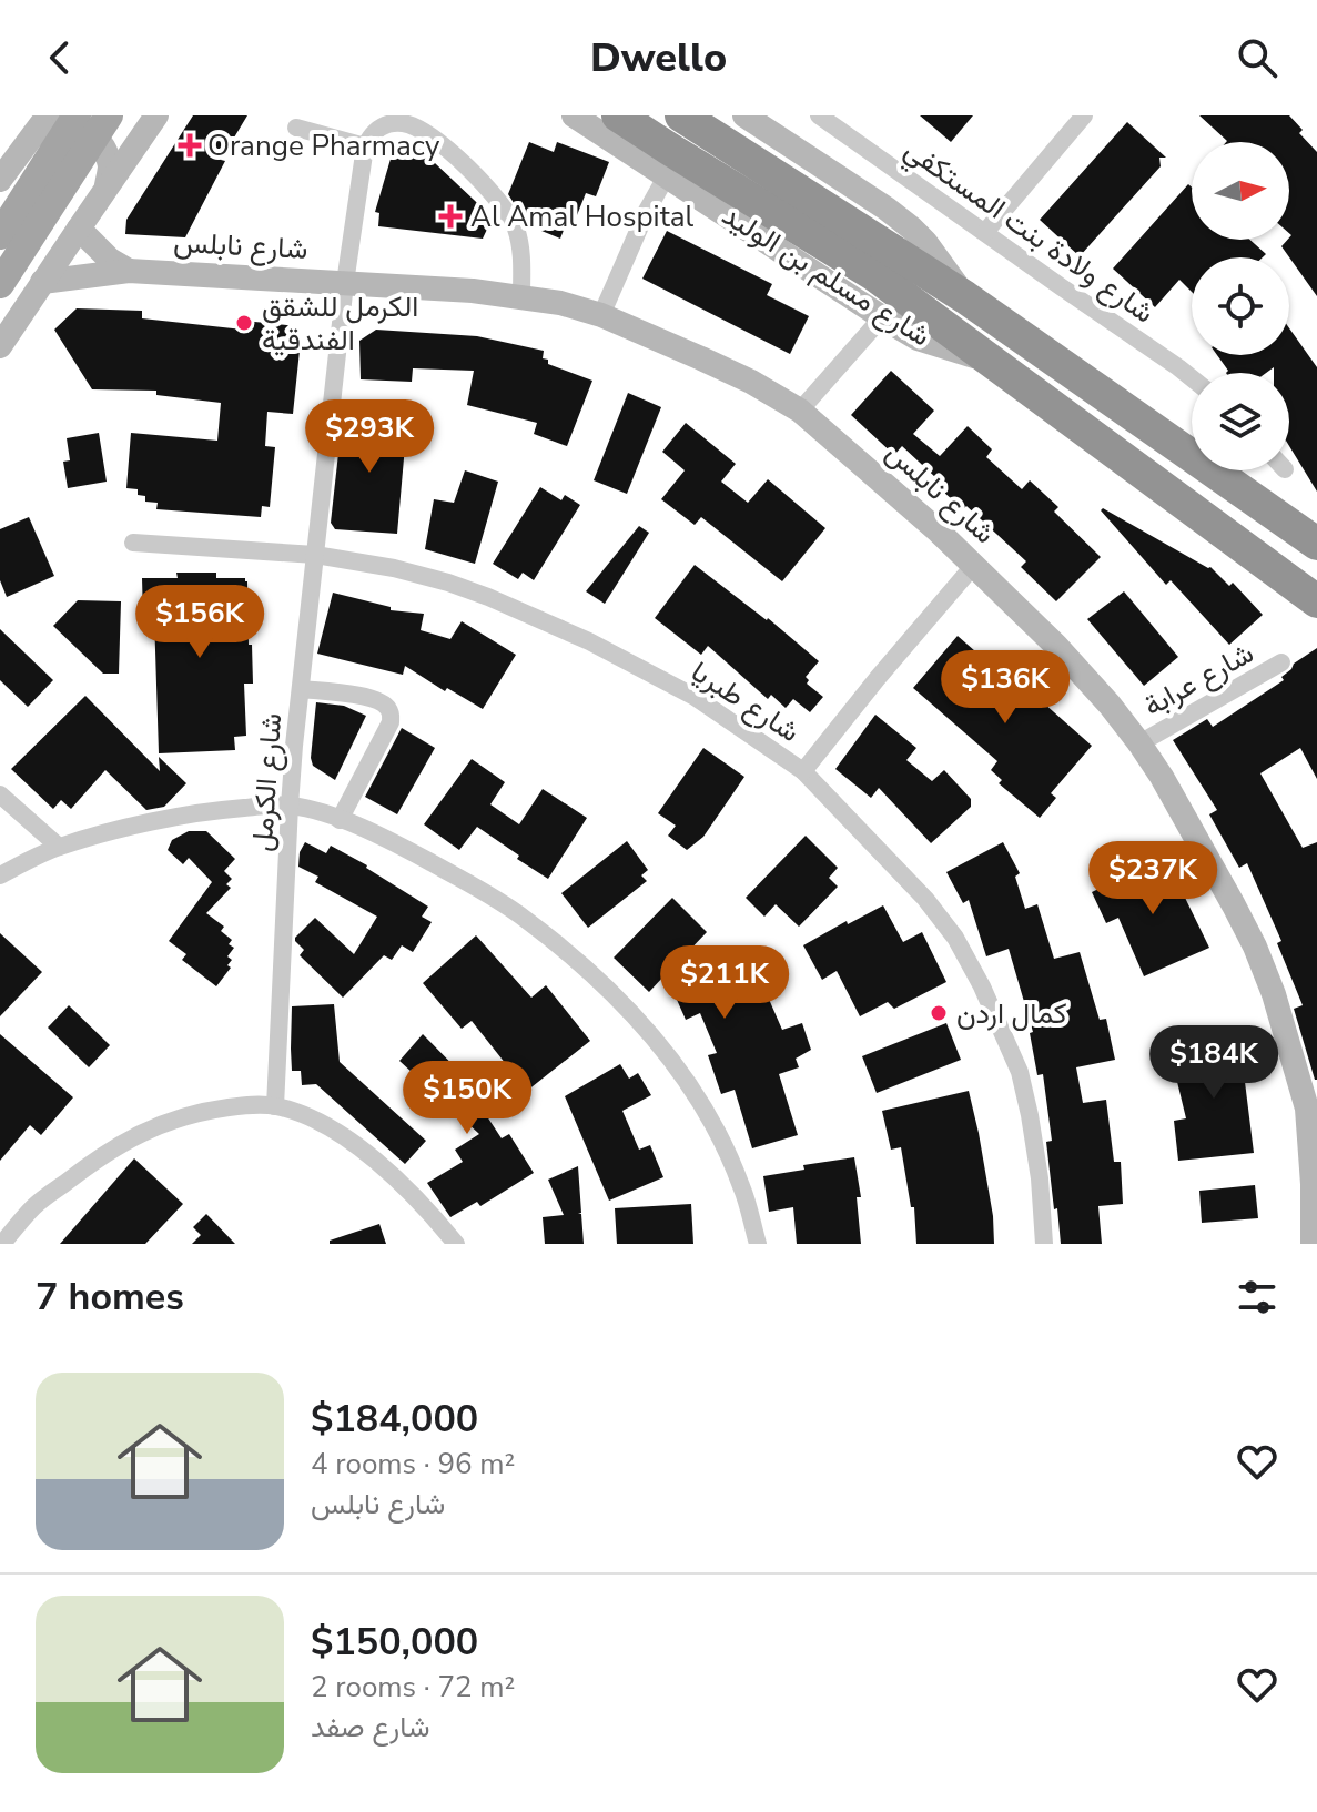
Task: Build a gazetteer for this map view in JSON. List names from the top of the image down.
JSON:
{
  "streets": {
    "highway": ["شارع مسلم بن الوليد"],
    "street": [
      "شارع ولادة بنت المستكفي",
      "شارع نابلس",
      "شارع عرابة",
      "شارع طبريا",
      "شارع الكرمل"
    ]
  },
  "crossings": [
    ["شارع نابلس", "شارع عرابة"],
    ["شارع نابلس", "شارع الكرمل"],
    ["شارع طبريا", "شارع الكرمل"]
  ],
  "places": {
    "health": ["Orange Pharmacy", "Al Amal Hospital"],
    "other": ["الكرمل للشقق الفندقية", "كمال اردن"]
  },
  "north": "right",
  "page": {
    "header": "Dwello",
    "price": [
      "$293K",
      "$156K",
      "$136K",
      "$237K",
      "$211K",
      "$184K",
      "$150K"
    ],
    "heading": "7 homes",
    "list": [
      {
        "name": "$184,000",
        "note": "4 rooms · 96 m² · شارع نابلس"
      },
      {
        "name": "$150,000",
        "note": "2 rooms · 72 m² · شارع صفد"
      }
    ]
  }
}
